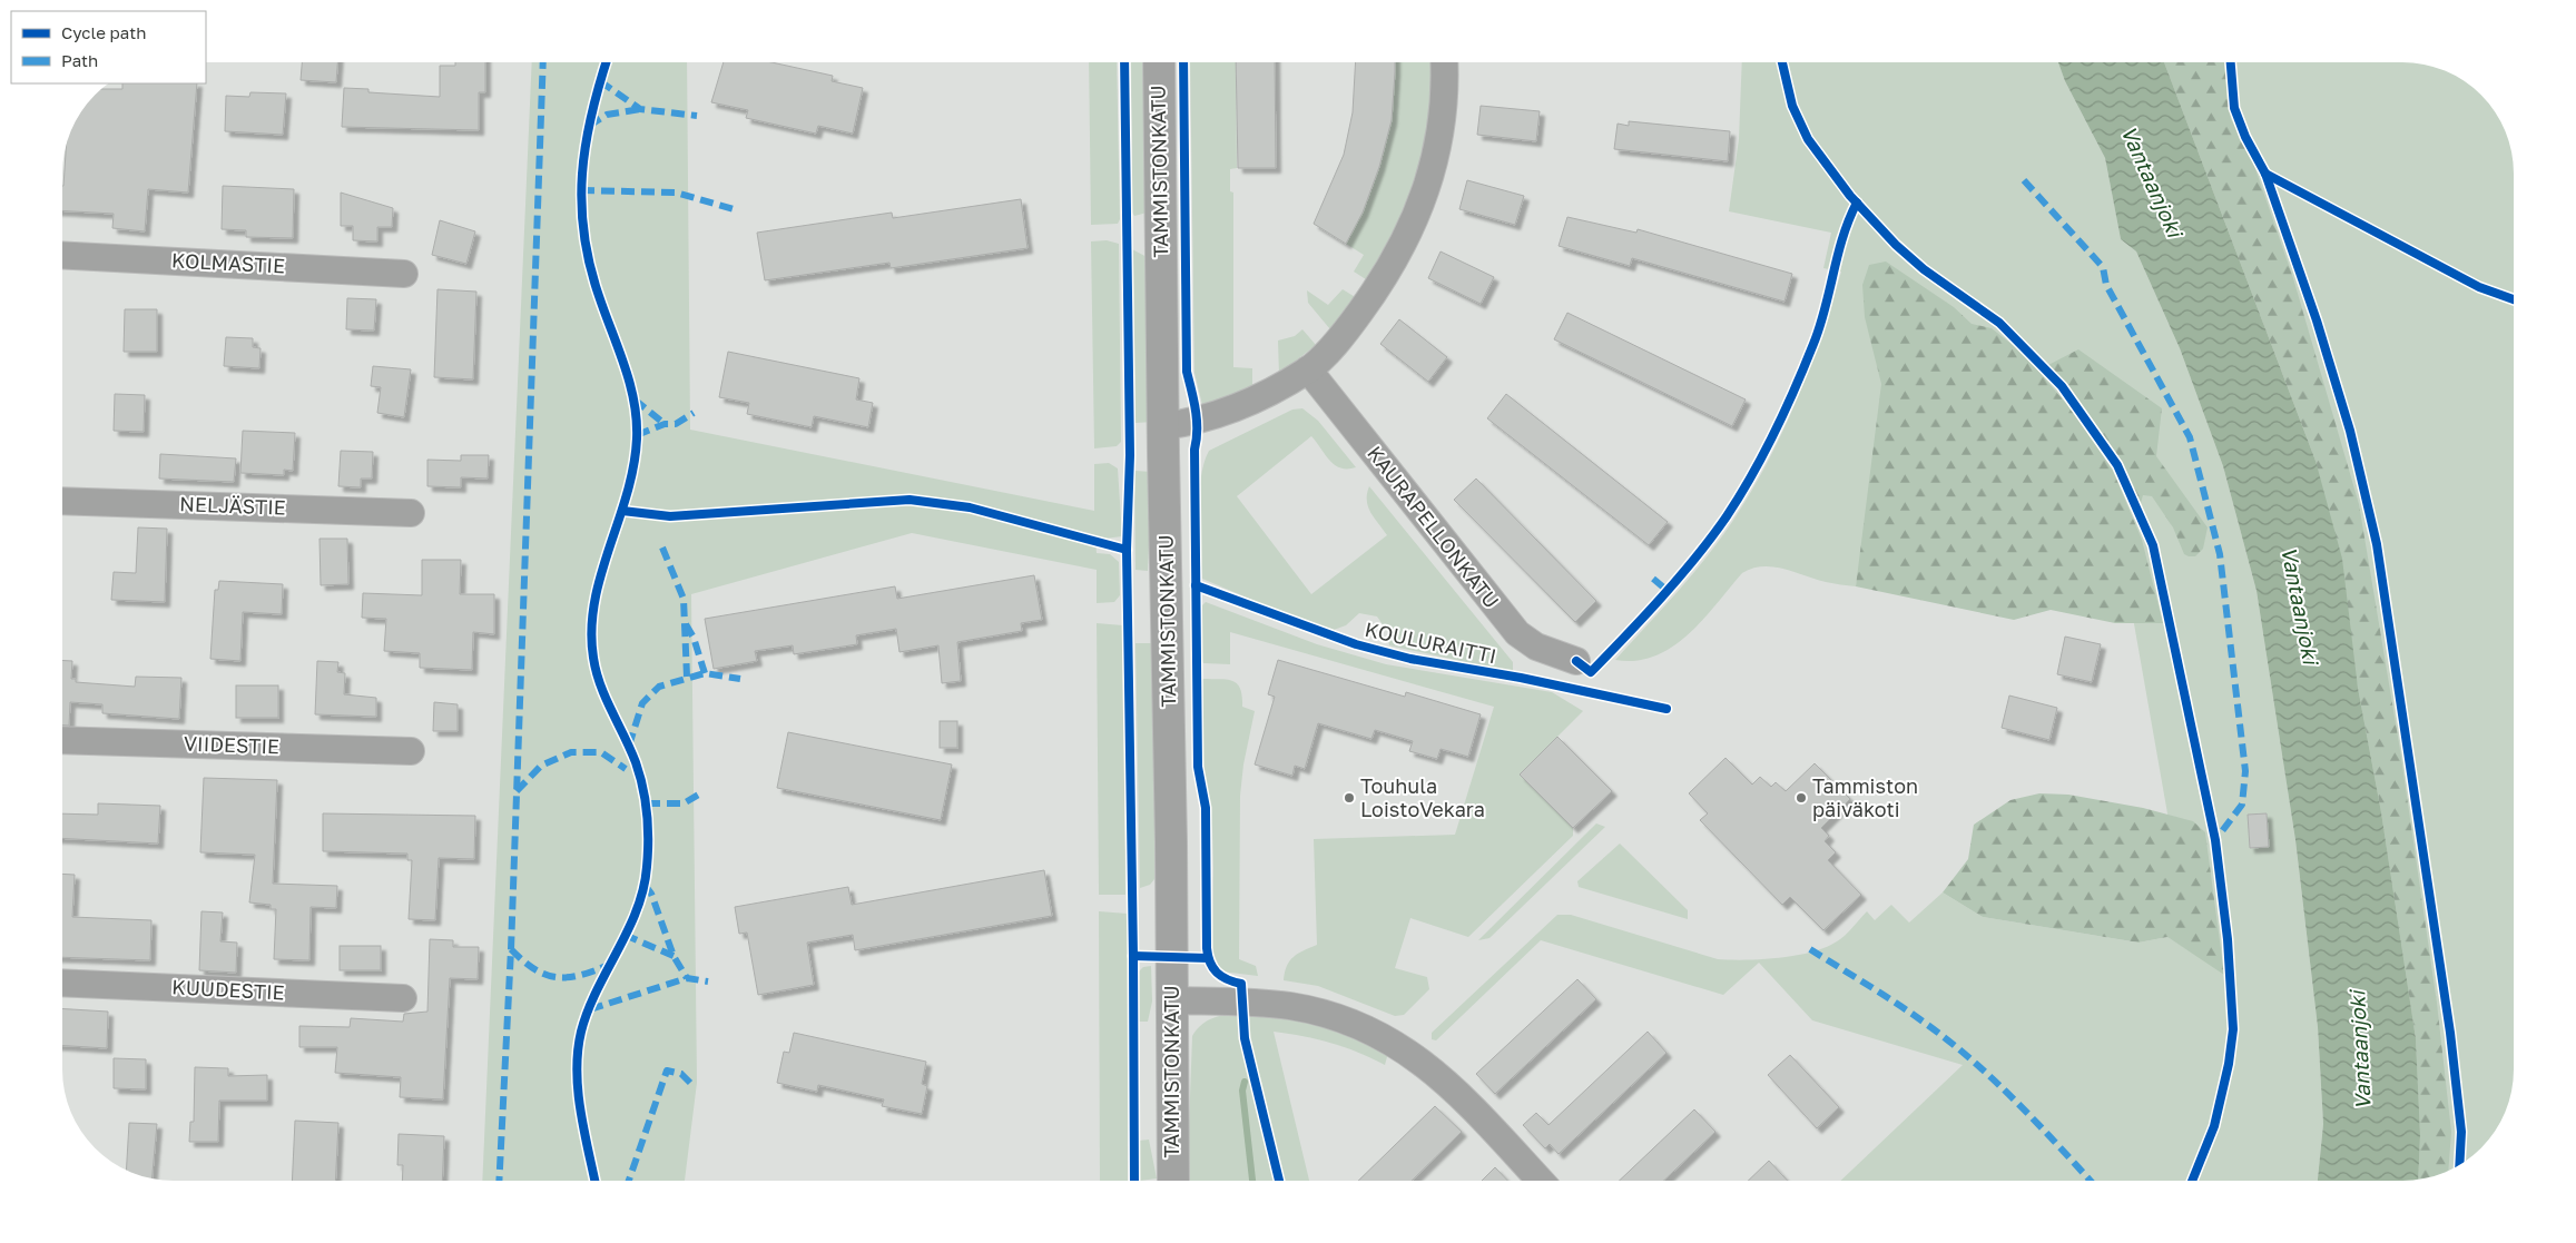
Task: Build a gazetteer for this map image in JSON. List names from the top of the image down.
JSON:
{
  "streets": {
    "street": [
      "TAMMISTONKATU",
      "KOLMASTIE",
      "NELJÄSTIE",
      "KAURAPELLONKATU",
      "VIIDESTIE",
      "KUUDESTIE"
    ],
    "cycle path": ["KOULURAITTI"]
  },
  "water": ["Vantaanjoki"],
  "places": ["Touhula LoistoVekara", "Tammiston päiväkoti"],
  "legend": ["Cycle path", "Path"]
}
